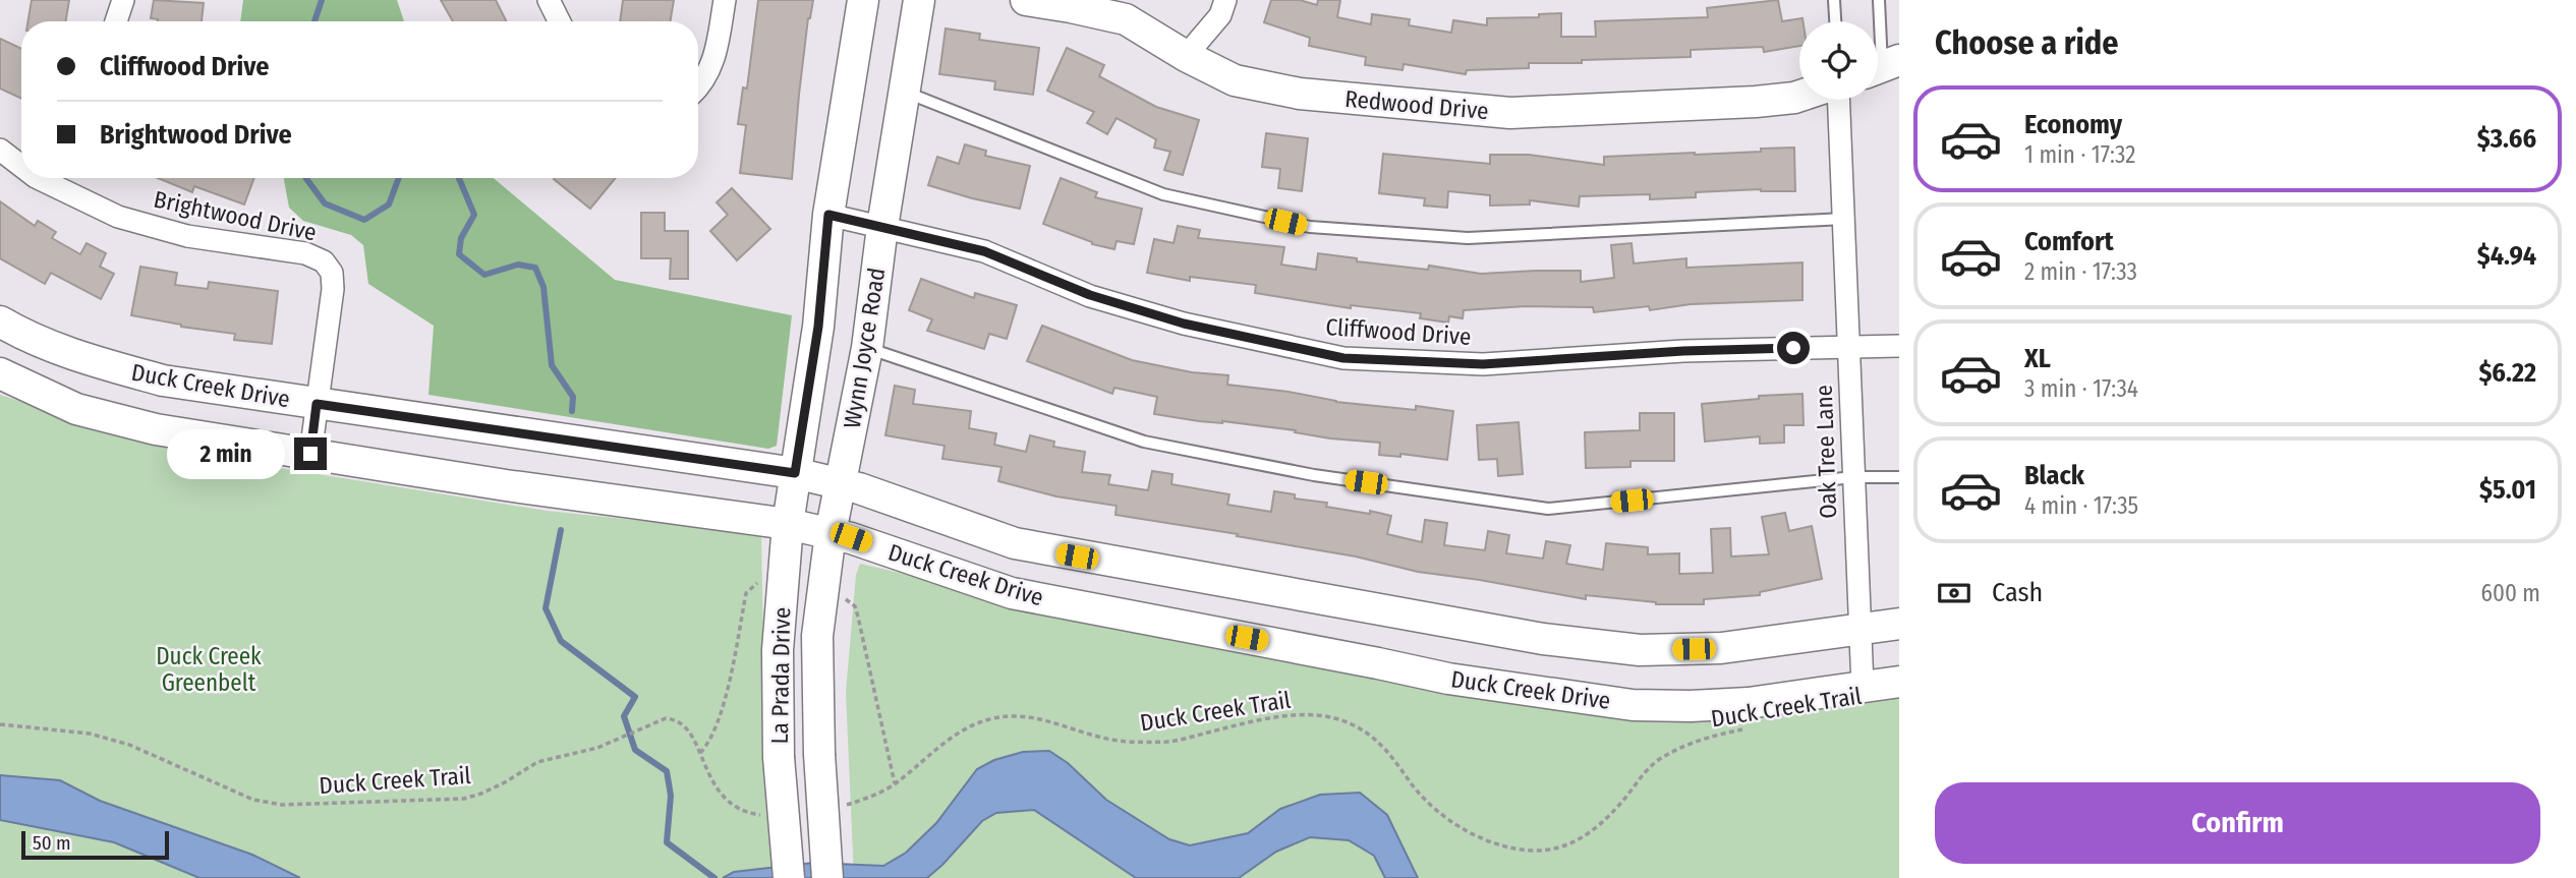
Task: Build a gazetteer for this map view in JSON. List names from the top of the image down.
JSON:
{
  "streets": {
    "main road": [
      "Redwood Drive",
      "Wynn Joyce Road",
      "Duck Creek Drive",
      "La Prada Drive"
    ],
    "street": ["Brightwood Drive", "Cliffwood Drive", "Oak Tree Lane"],
    "path": ["Duck Creek Trail"]
  },
  "crossings": [
    ["Brightwood Drive", "Duck Creek Drive"],
    ["Cliffwood Drive", "Wynn Joyce Road"],
    ["Cliffwood Drive", "Oak Tree Lane"],
    ["Wynn Joyce Road", "Duck Creek Drive"],
    ["Wynn Joyce Road", "La Prada Drive"],
    ["Duck Creek Drive", "Oak Tree Lane"],
    ["Duck Creek Drive", "La Prada Drive"]
  ],
  "parks": ["Duck Creek Greenbelt"],
  "scale_bar": "50 m",
  "page": {
    "heading": "Choose a ride",
    "banner": ["Cliffwood Drive", "Brightwood Drive"],
    "list": [
      {
        "name": "Economy",
        "note": "1 min · 17:32",
        "value": "$3.66"
      },
      {
        "name": "Comfort",
        "note": "2 min · 17:33",
        "value": "$4.94"
      },
      {
        "name": "XL",
        "note": "3 min · 17:34",
        "value": "$6.22"
      },
      {
        "name": "Black",
        "note": "4 min · 17:35",
        "value": "$5.01"
      }
    ],
    "bubble": "2 min",
    "pay": ["Cash", "600 m"],
    "buttons": "Confirm",
    "scale": "50 m"
  }
}
